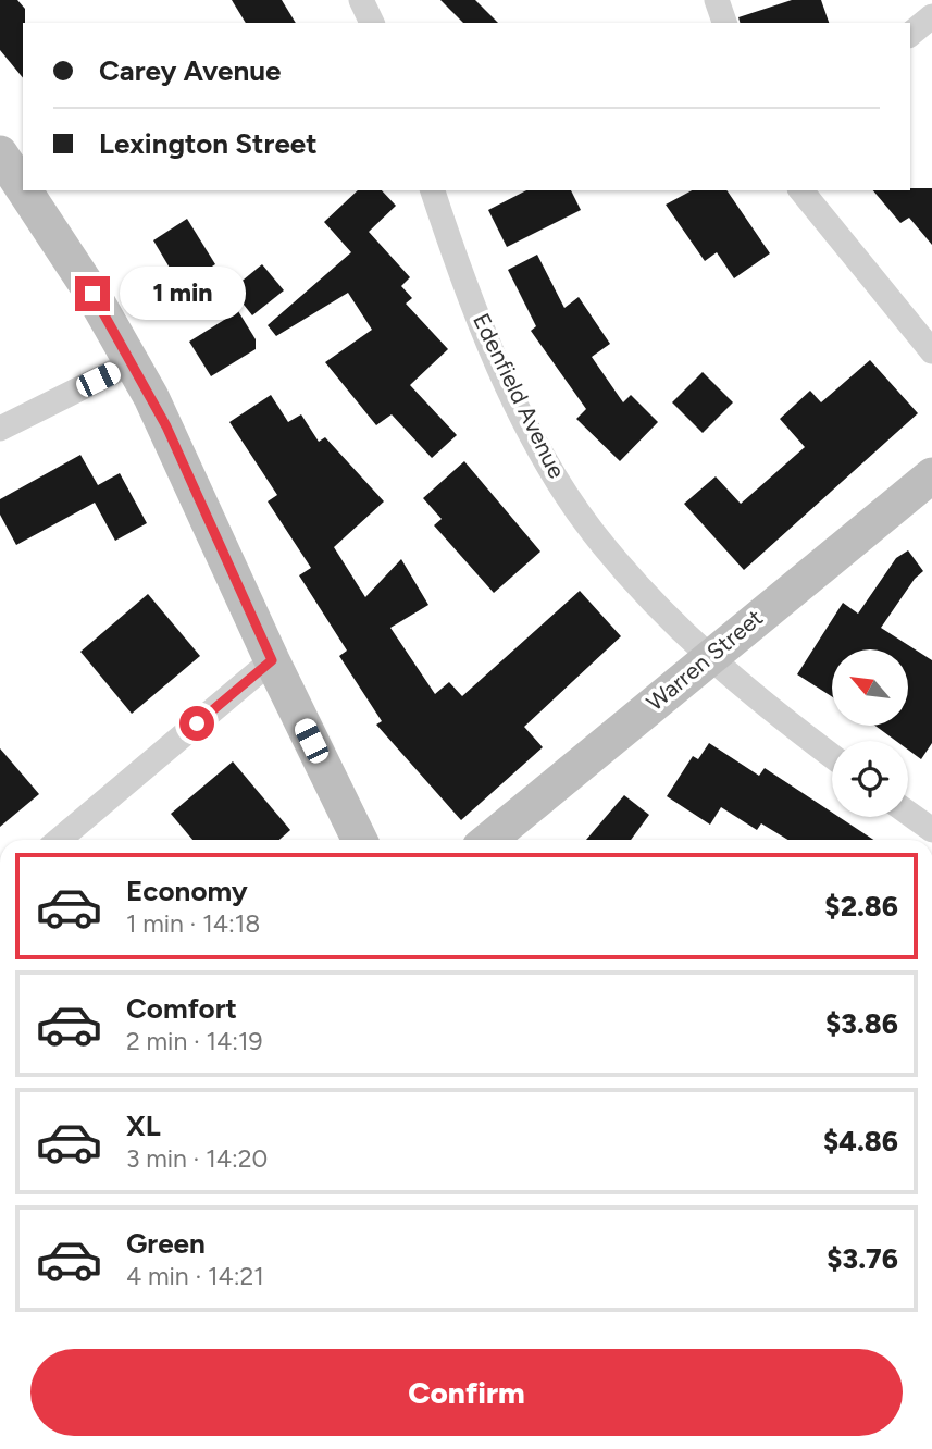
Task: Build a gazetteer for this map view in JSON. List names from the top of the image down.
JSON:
{
  "streets": {
    "street": ["Edenfield Avenue", "Warren Street"]
  },
  "crossings": [
    ["Edenfield Avenue", "Warren Street"]
  ],
  "north": "top left",
  "page": {
    "banner": ["Carey Avenue", "Lexington Street"],
    "bubble": "1 min",
    "list": [
      {
        "name": "Economy",
        "note": "1 min · 14:18",
        "value": "$2.86"
      },
      {
        "name": "Comfort",
        "note": "2 min · 14:19",
        "value": "$3.86"
      },
      {
        "name": "XL",
        "note": "3 min · 14:20",
        "value": "$4.86"
      },
      {
        "name": "Green",
        "note": "4 min · 14:21",
        "value": "$3.76"
      }
    ],
    "buttons": "Confirm"
  }
}
